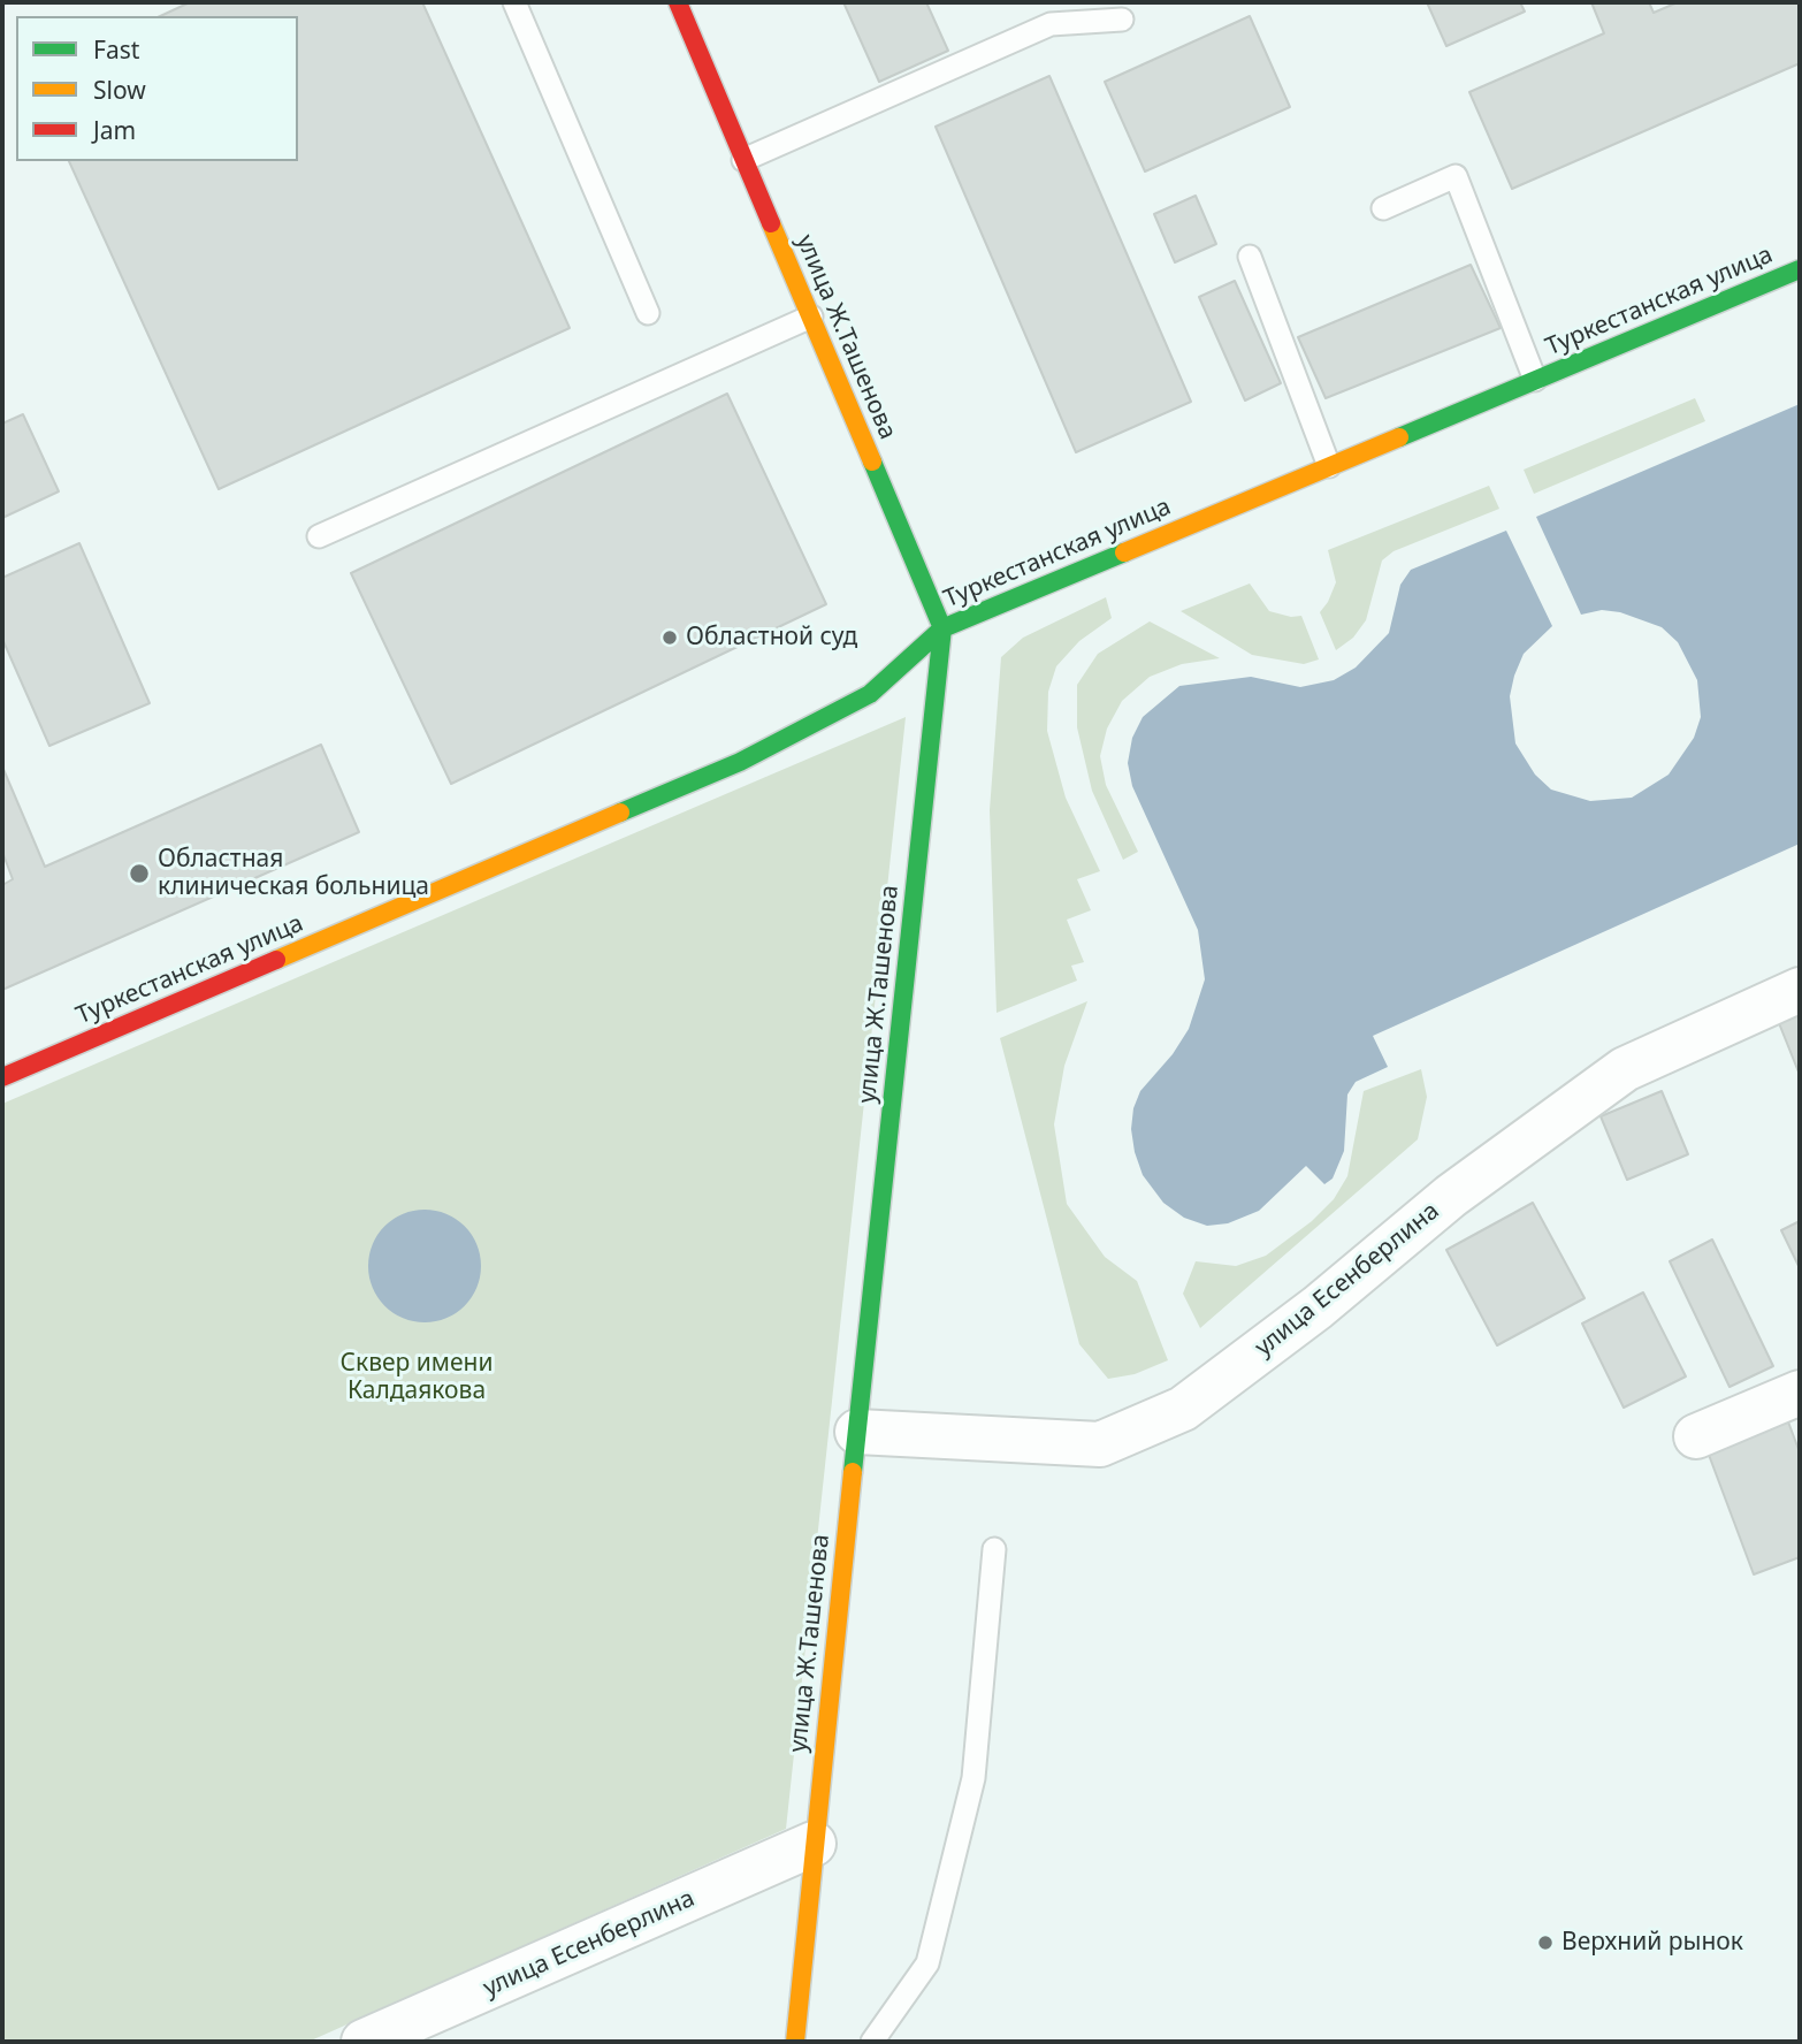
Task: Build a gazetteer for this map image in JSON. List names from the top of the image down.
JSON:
{
  "streets": {
    "street": ["Туркестанская улица", "улица Ж.Ташенова", "улица Есенберлина"]
  },
  "crossings": [
    ["Туркестанская улица", "улица Ж.Ташенова"],
    ["улица Ж.Ташенова", "улица Есенберлина"]
  ],
  "parks": ["Сквер имени Калдаякова"],
  "places": ["Областной суд", "Областная клиническая больница", "Верхний рынок"],
  "legend": ["Fast", "Slow", "Jam"]
}
